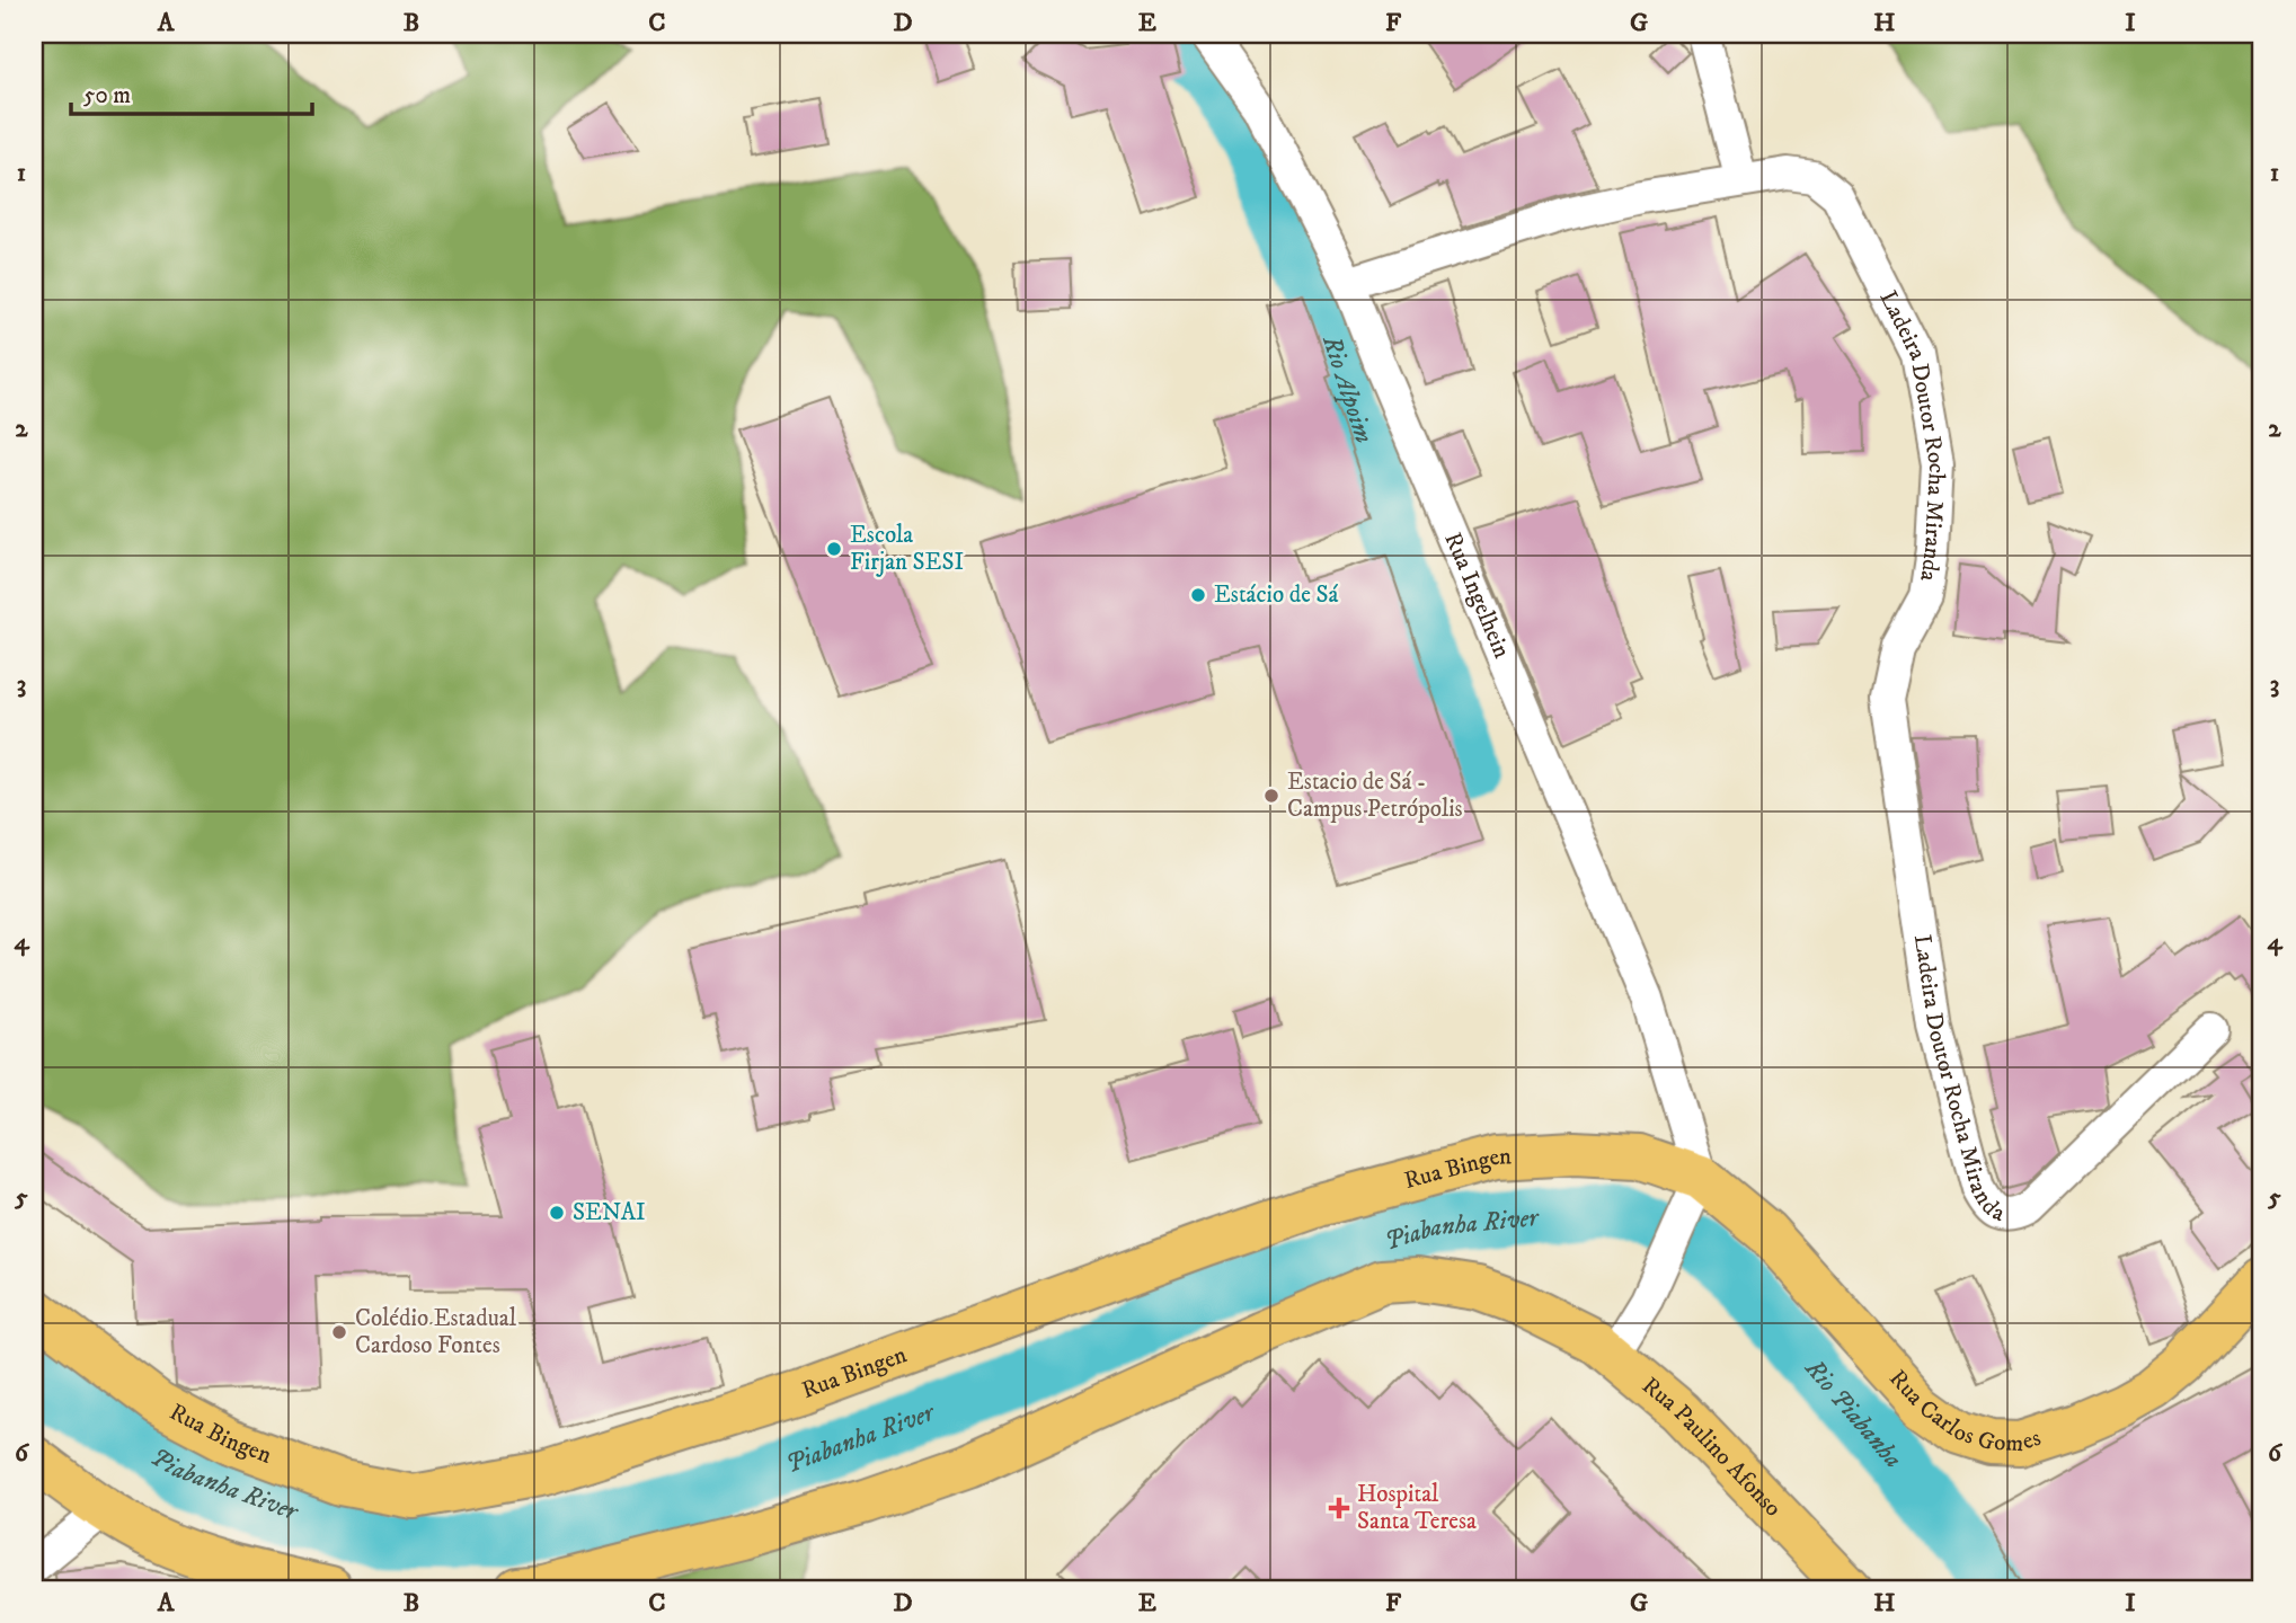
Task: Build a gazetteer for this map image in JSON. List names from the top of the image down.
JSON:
{
  "streets": {
    "main road": ["Rua Bingen", "Rua Carlos Gomes", "Rua Paulino Afonso"],
    "street": ["Ladeira Doutor Rocha Miranda", "Rua Ingelhein"]
  },
  "crossings": [
    ["Ladeira Doutor Rocha Miranda", "Rua Ingelhein"],
    ["Rua Ingelhein", "Rua Bingen"],
    ["Rua Ingelhein", "Rua Carlos Gomes"],
    ["Rua Bingen", "Rua Carlos Gomes"]
  ],
  "water": ["Rio Alpoim", "Piabanha River", "Rio Piabanha"],
  "places": {
    "other": [
      "Escola Firjan SESI",
      "Estácio de Sá",
      "Estacio de Sá - Campus Petrópolis",
      "SENAI",
      "Colédio Estadual Cardoso Fontes"
    ],
    "health": ["Hospital Santa Teresa"]
  },
  "scale_bar": "50 m",
  "grid": {
    "columns": [
      "A",
      "B",
      "C",
      "D",
      "E",
      "F",
      "G",
      "H",
      "I"
    ],
    "rows": [
      "1",
      "2",
      "3",
      "4",
      "5",
      "6"
    ]
  }
}
